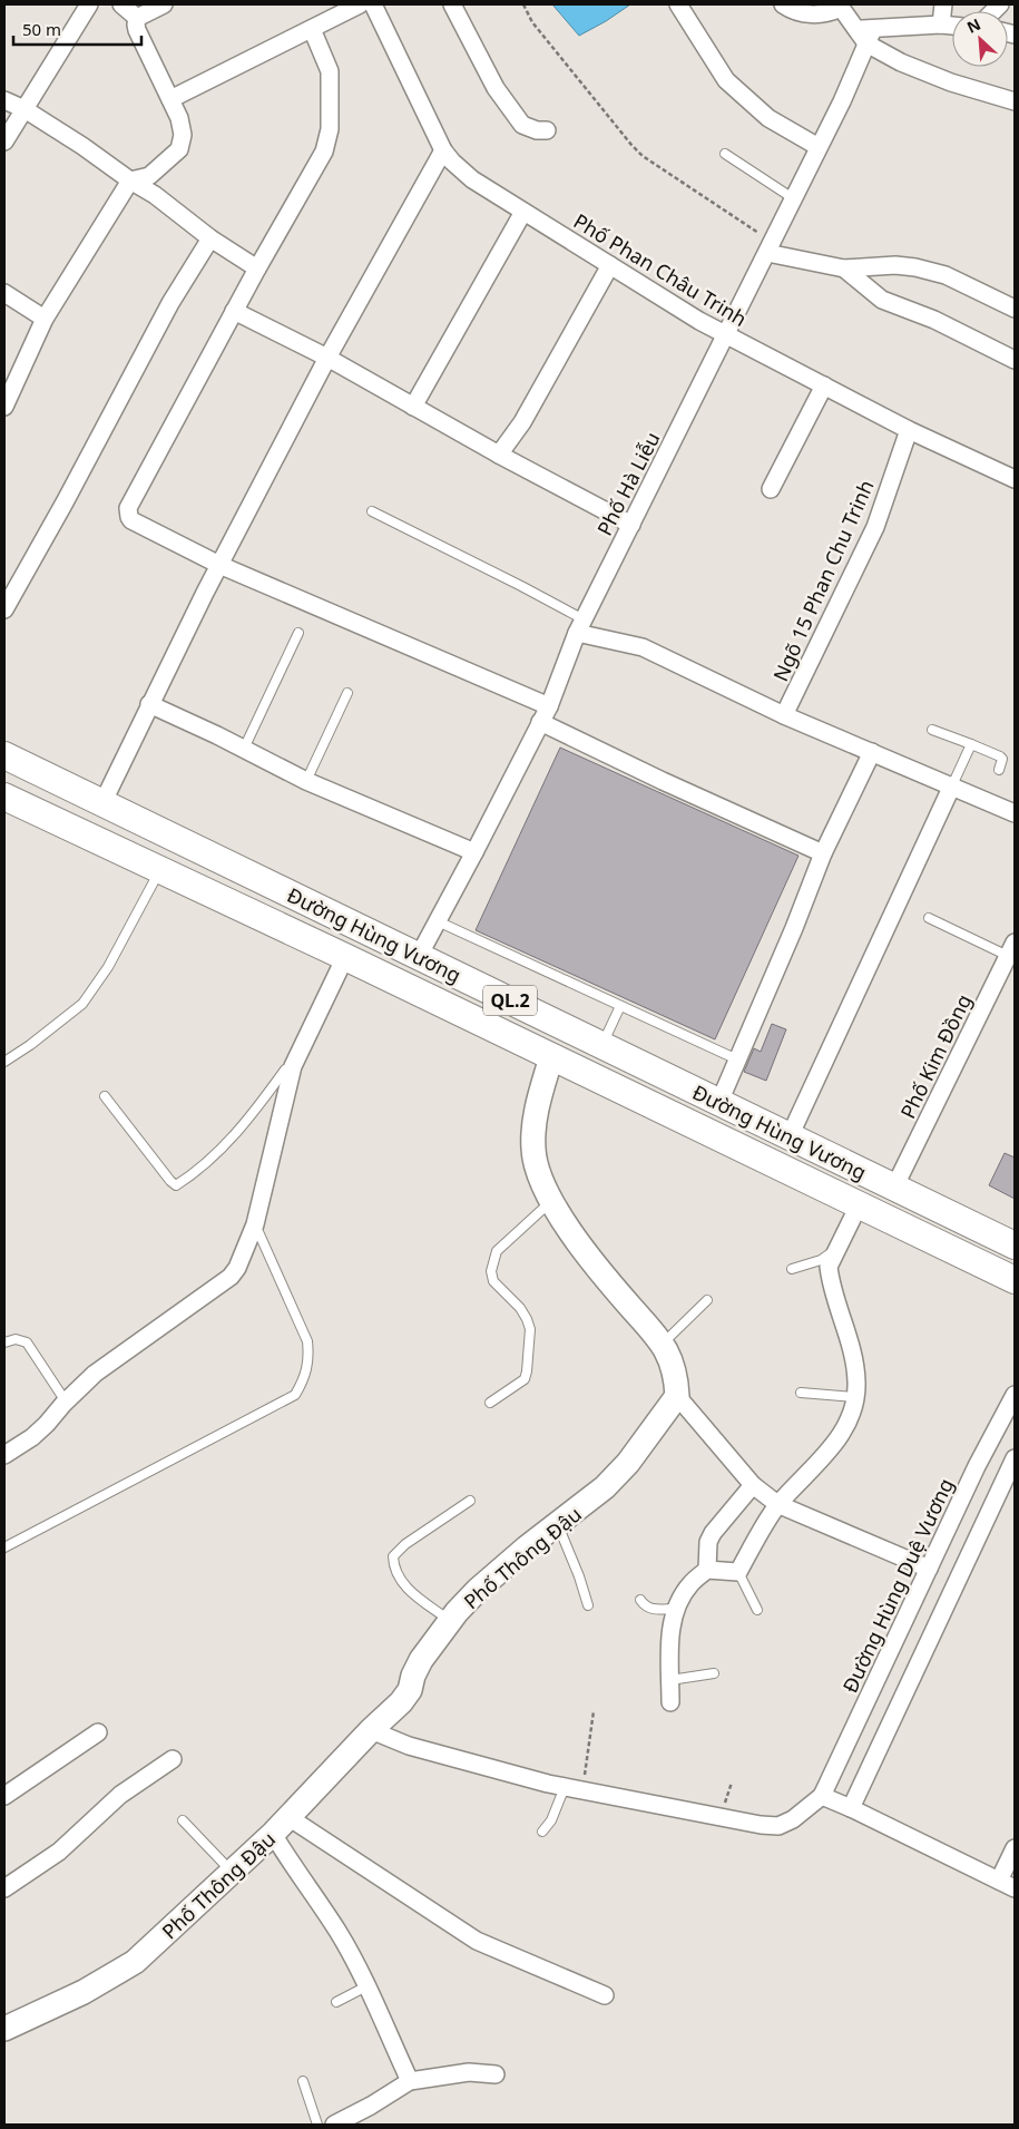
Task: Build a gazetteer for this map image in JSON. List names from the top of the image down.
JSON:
{
  "streets": {
    "main road": ["Đường Hùng Vương", "QL.2"],
    "street": [
      "Phố Phan Châu Trinh",
      "Phố Hà Liễu",
      "Ngõ 15 Phan Chu Trinh",
      "Phố Kim Đồng",
      "Phố Thông Đậu",
      "Đường Hùng Duệ Vương"
    ]
  },
  "crossings": [
    ["Phố Phan Châu Trinh", "Phố Hà Liễu"],
    ["Phố Phan Châu Trinh", "Ngõ 15 Phan Chu Trinh"],
    ["Phố Hà Liễu", "Đường Hùng Vương"],
    ["Đường Hùng Vương", "Phố Kim Đồng"]
  ],
  "scale_bar": "50 m",
  "north": "top left"
}
